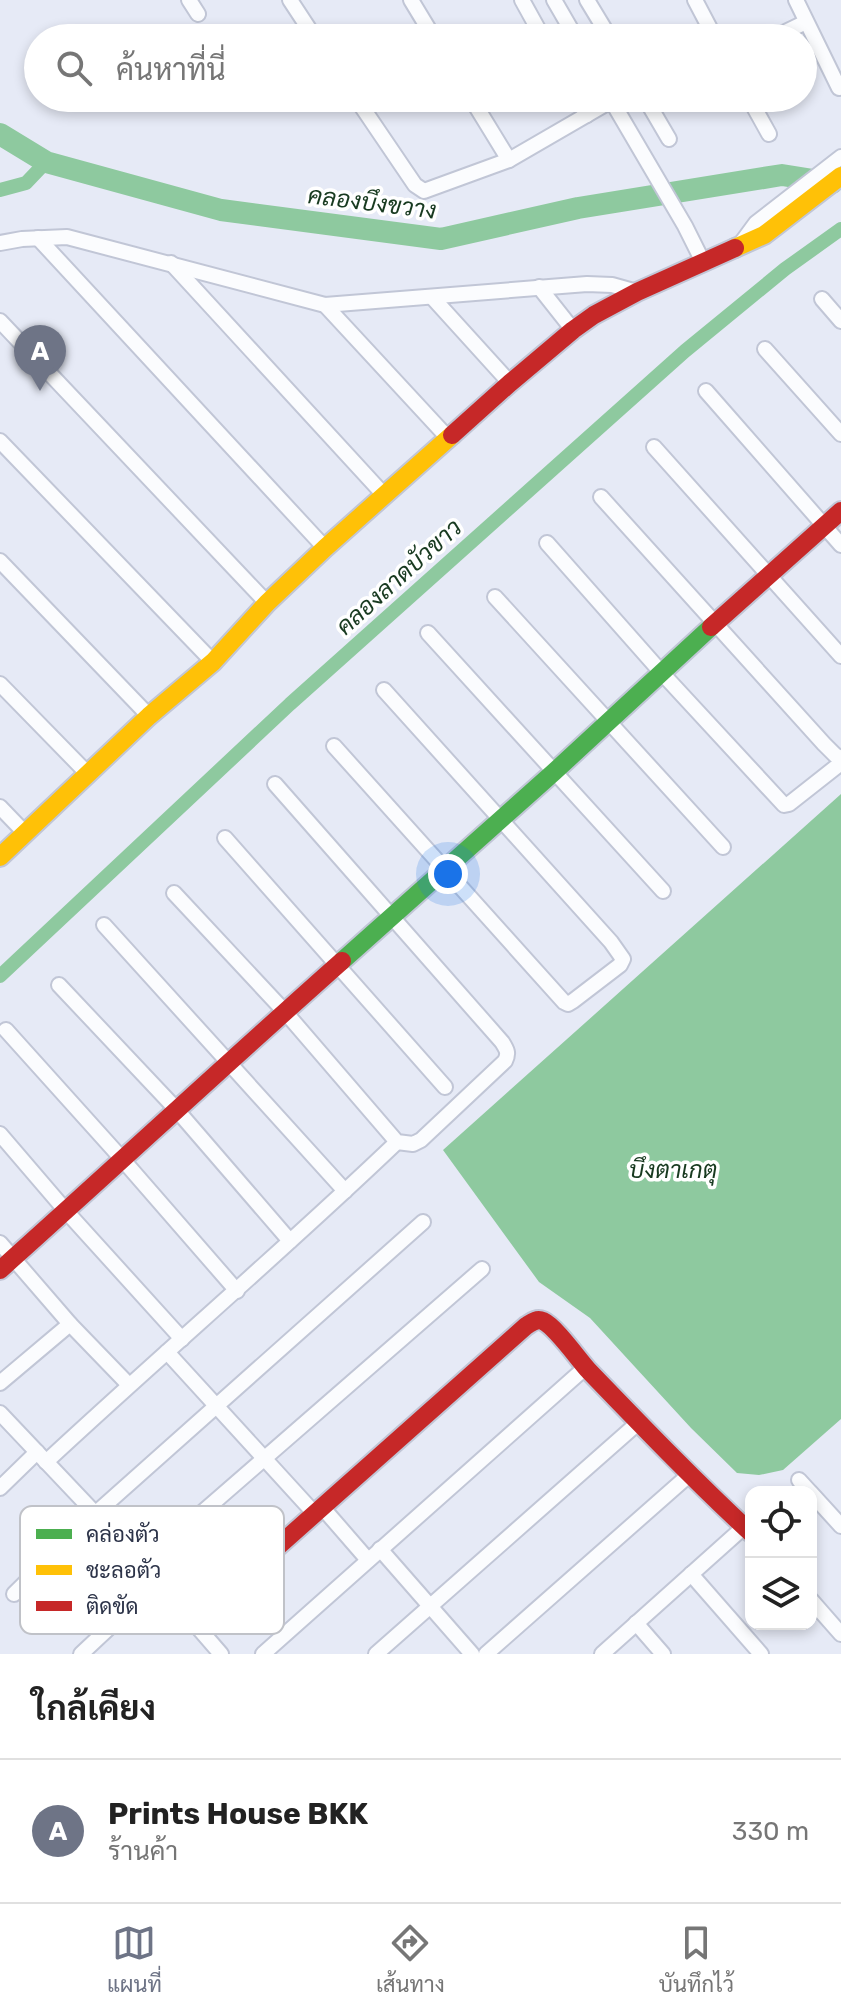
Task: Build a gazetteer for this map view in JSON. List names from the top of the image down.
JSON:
{
  "water": ["คลองบึงขวาง", "คลองลาดบัวขาว", "บึงตาเกตุ"],
  "legend": ["คล่องตัว", "ชะลอตัว", "ติดขัด"],
  "page": {
    "search": "ค้นหาที่นี่",
    "pins": "A",
    "heading": "ใกล้เคียง",
    "list": [
      {
        "mark": "A",
        "name": "Prints House BKK",
        "note": "ร้านค้า",
        "value": "330 m"
      }
    ],
    "nav": ["แผนที่", "เส้นทาง", "บันทึกไว้"]
  }
}
